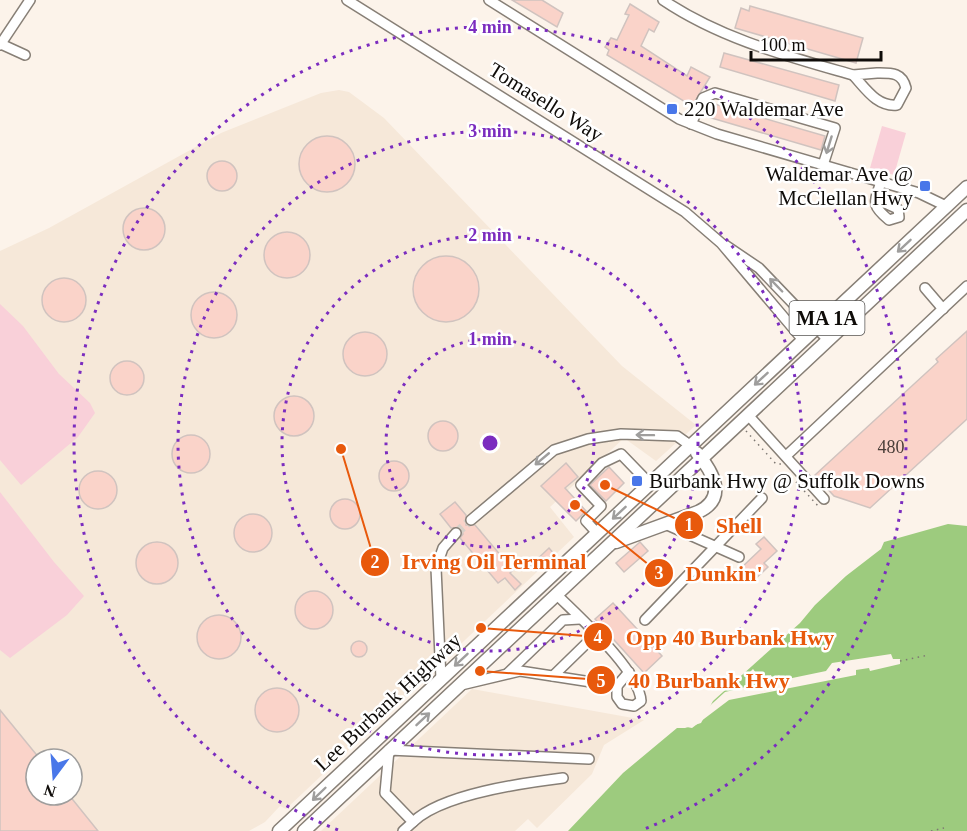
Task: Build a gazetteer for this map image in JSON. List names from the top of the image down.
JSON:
{
  "streets": {
    "highway": ["MA 1A", "Lee Burbank Highway"],
    "street": ["Tomasello Way"]
  },
  "crossings": [
    ["Tomasello Way", "MA 1A"],
    ["Tomasello Way", "Lee Burbank Highway"],
    ["MA 1A", "Lee Burbank Highway"]
  ],
  "places": {
    "transit": ["220 Waldemar Ave", "Waldemar Ave @ McClellan Hwy", "Burbank Hwy @ Suffolk Downs"],
    "other": [
      "Irving Oil Terminal",
      "Shell",
      "Dunkin'",
      "Opp 40 Burbank Hwy",
      "40 Burbank Hwy"
    ]
  },
  "house_numbers": ["480"],
  "scale_bar": "100 m",
  "north": "bottom",
  "rings": [
    "4 min",
    "3 min",
    "2 min",
    "1 min"
  ]
}
